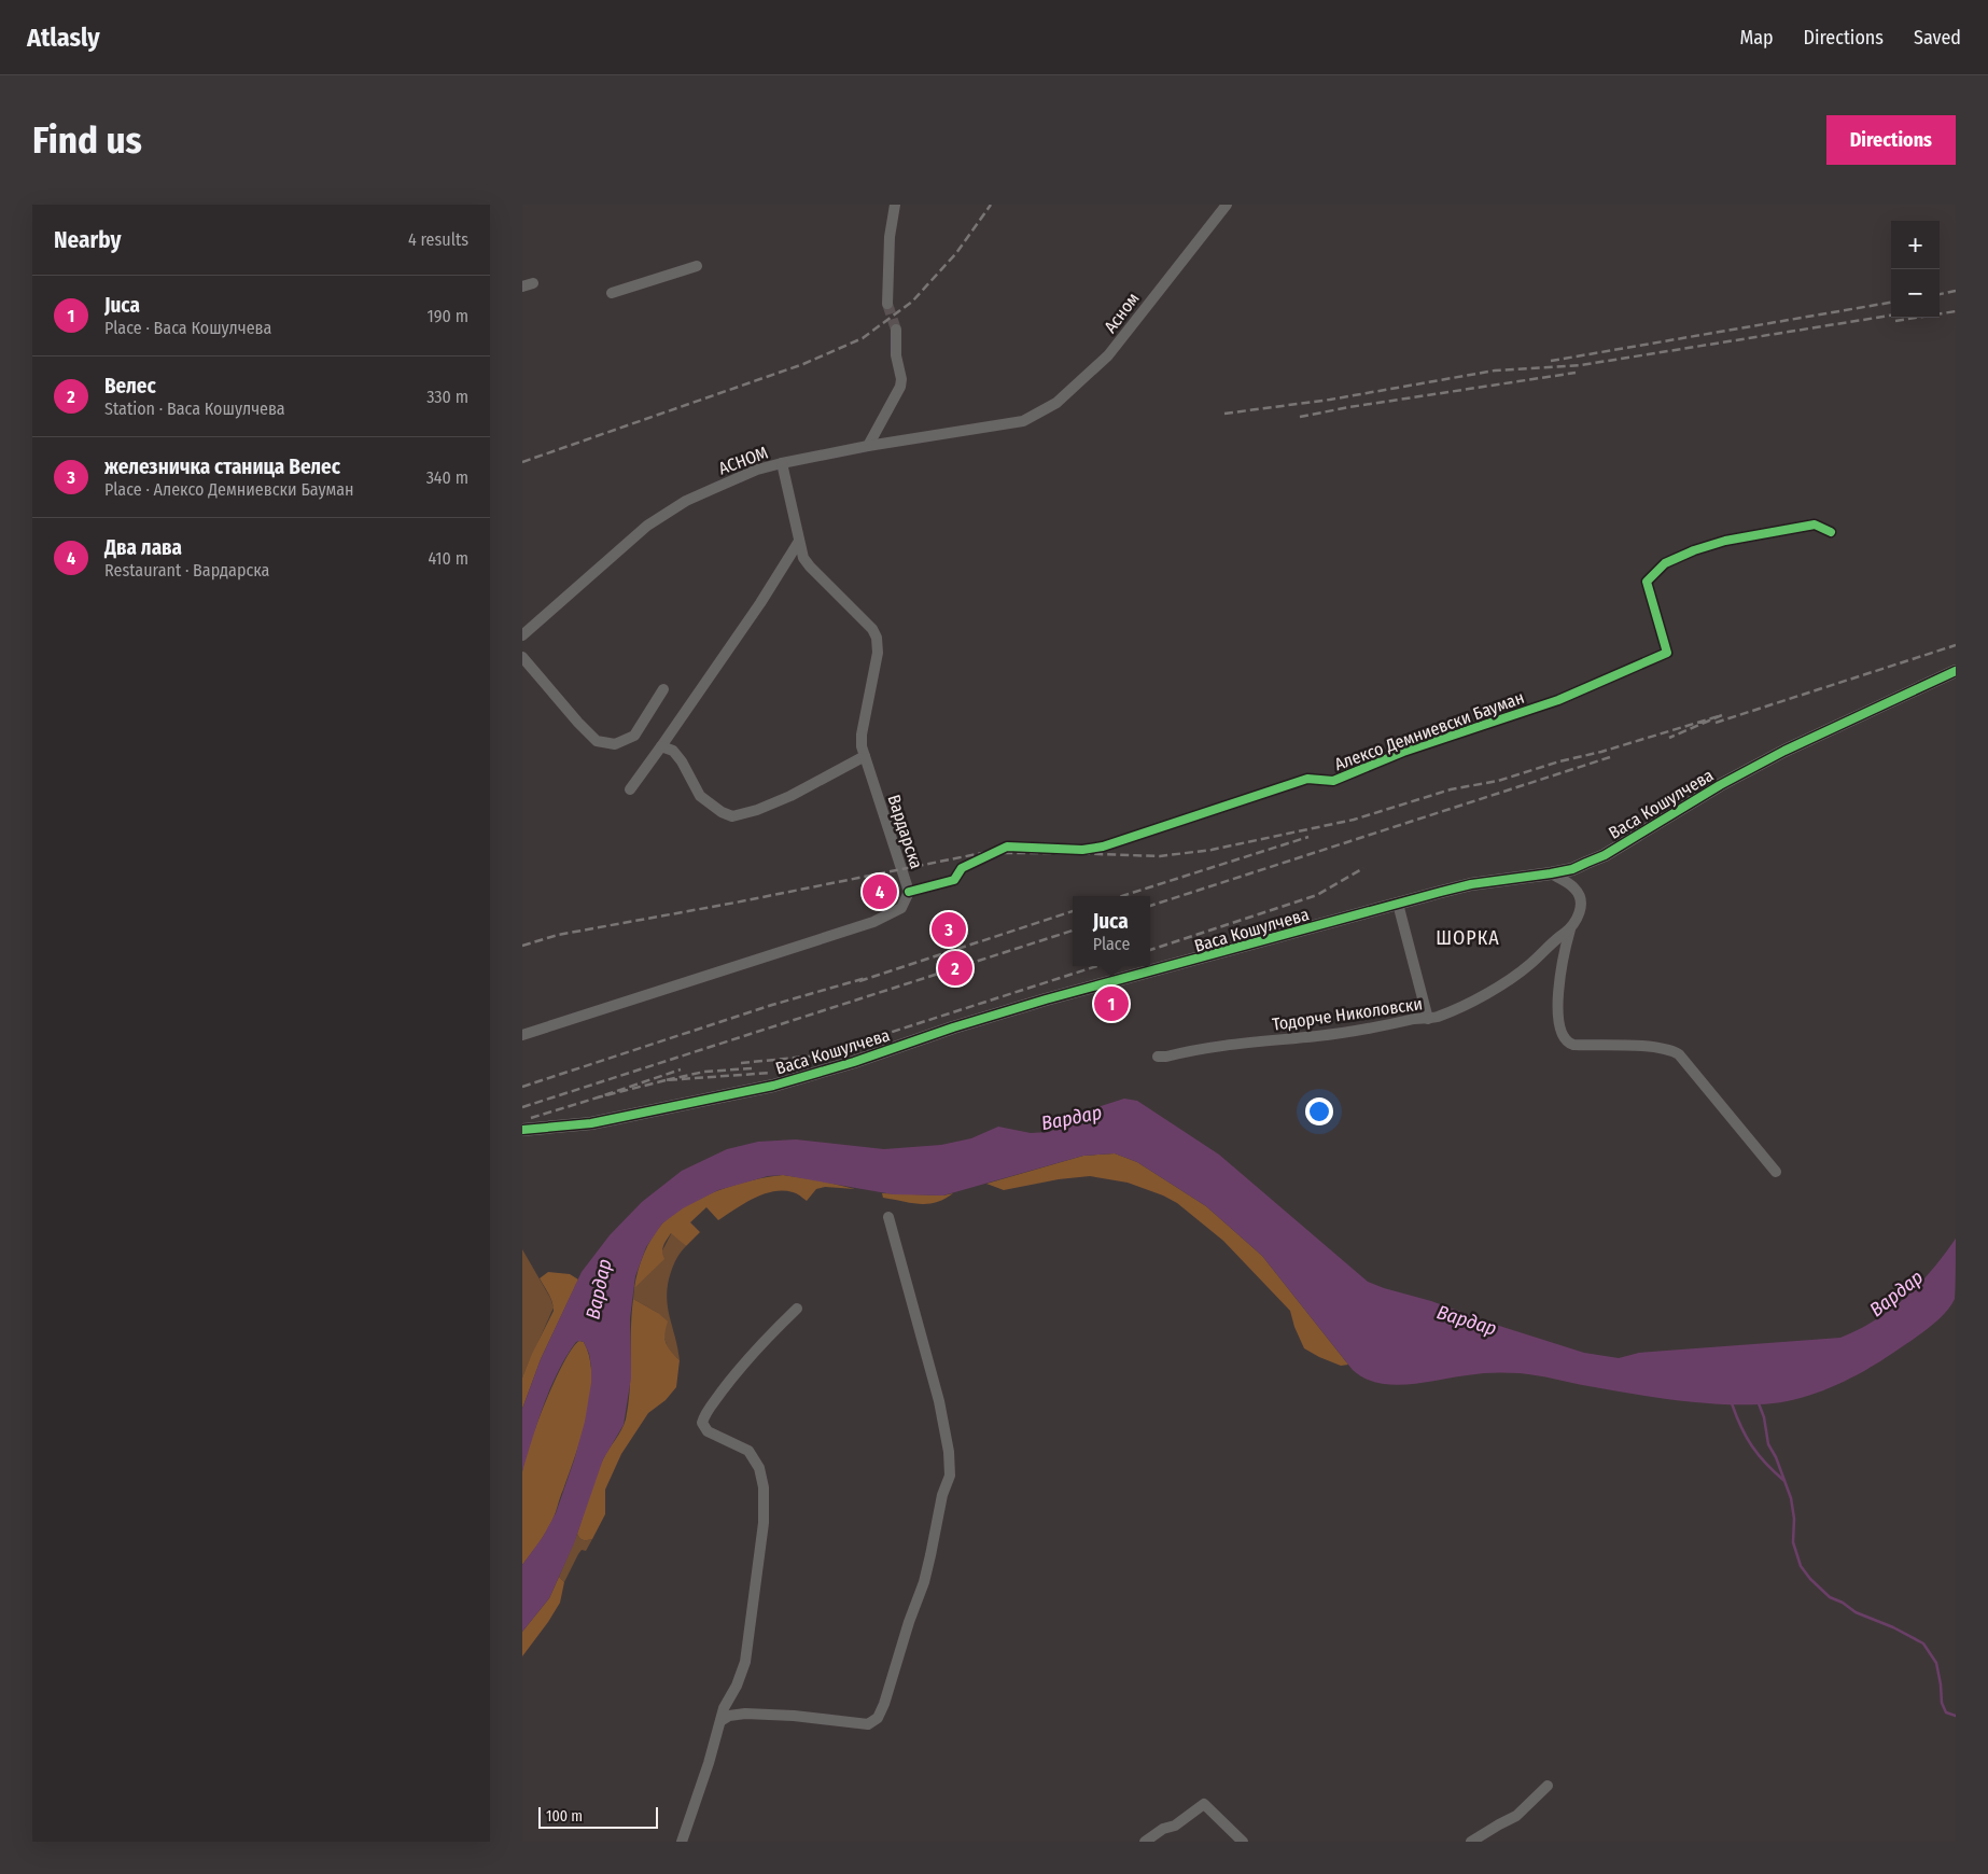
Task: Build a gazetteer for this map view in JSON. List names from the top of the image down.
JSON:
{
  "streets": {
    "main road": ["Васа Кошулчева"],
    "street": [
      "Асном",
      "АСНОМ",
      "Алексо Демниевски Бауман",
      "Вардарска",
      "Тодорче Николовски"
    ]
  },
  "crossings": [
    ["Асном", "АСНОМ"],
    ["АСНОМ", "Вардарска"],
    ["Алексо Демниевски Бауман", "Вардарска"]
  ],
  "districts": ["ШОРКА"],
  "water": ["Вардар"],
  "scale_bar": "100 m",
  "page": {
    "header": "Atlasly",
    "nav": ["Map", "Directions", "Saved"],
    "buttons": "Directions",
    "title": "Find us",
    "heading": ["Nearby", "4 results"],
    "map_buttons": ["+", "−"],
    "list": [
      {
        "mark": "1",
        "name": "Juca",
        "note": "Place · Васа Кошулчева",
        "value": "190 m"
      },
      {
        "mark": "2",
        "name": "Велес",
        "note": "Station · Васа Кошулчева",
        "value": "330 m"
      },
      {
        "mark": "3",
        "name": "железничка станица Велес",
        "note": "Place · Алексо Демниевски Бауман",
        "value": "340 m"
      },
      {
        "mark": "4",
        "name": "Два лава",
        "note": "Restaurant · Вардарска",
        "value": "410 m"
      }
    ],
    "pins": [
      "4",
      "3",
      "2",
      "1"
    ],
    "popup": ["Juca", "Place"],
    "scale": "100 m"
  }
}
